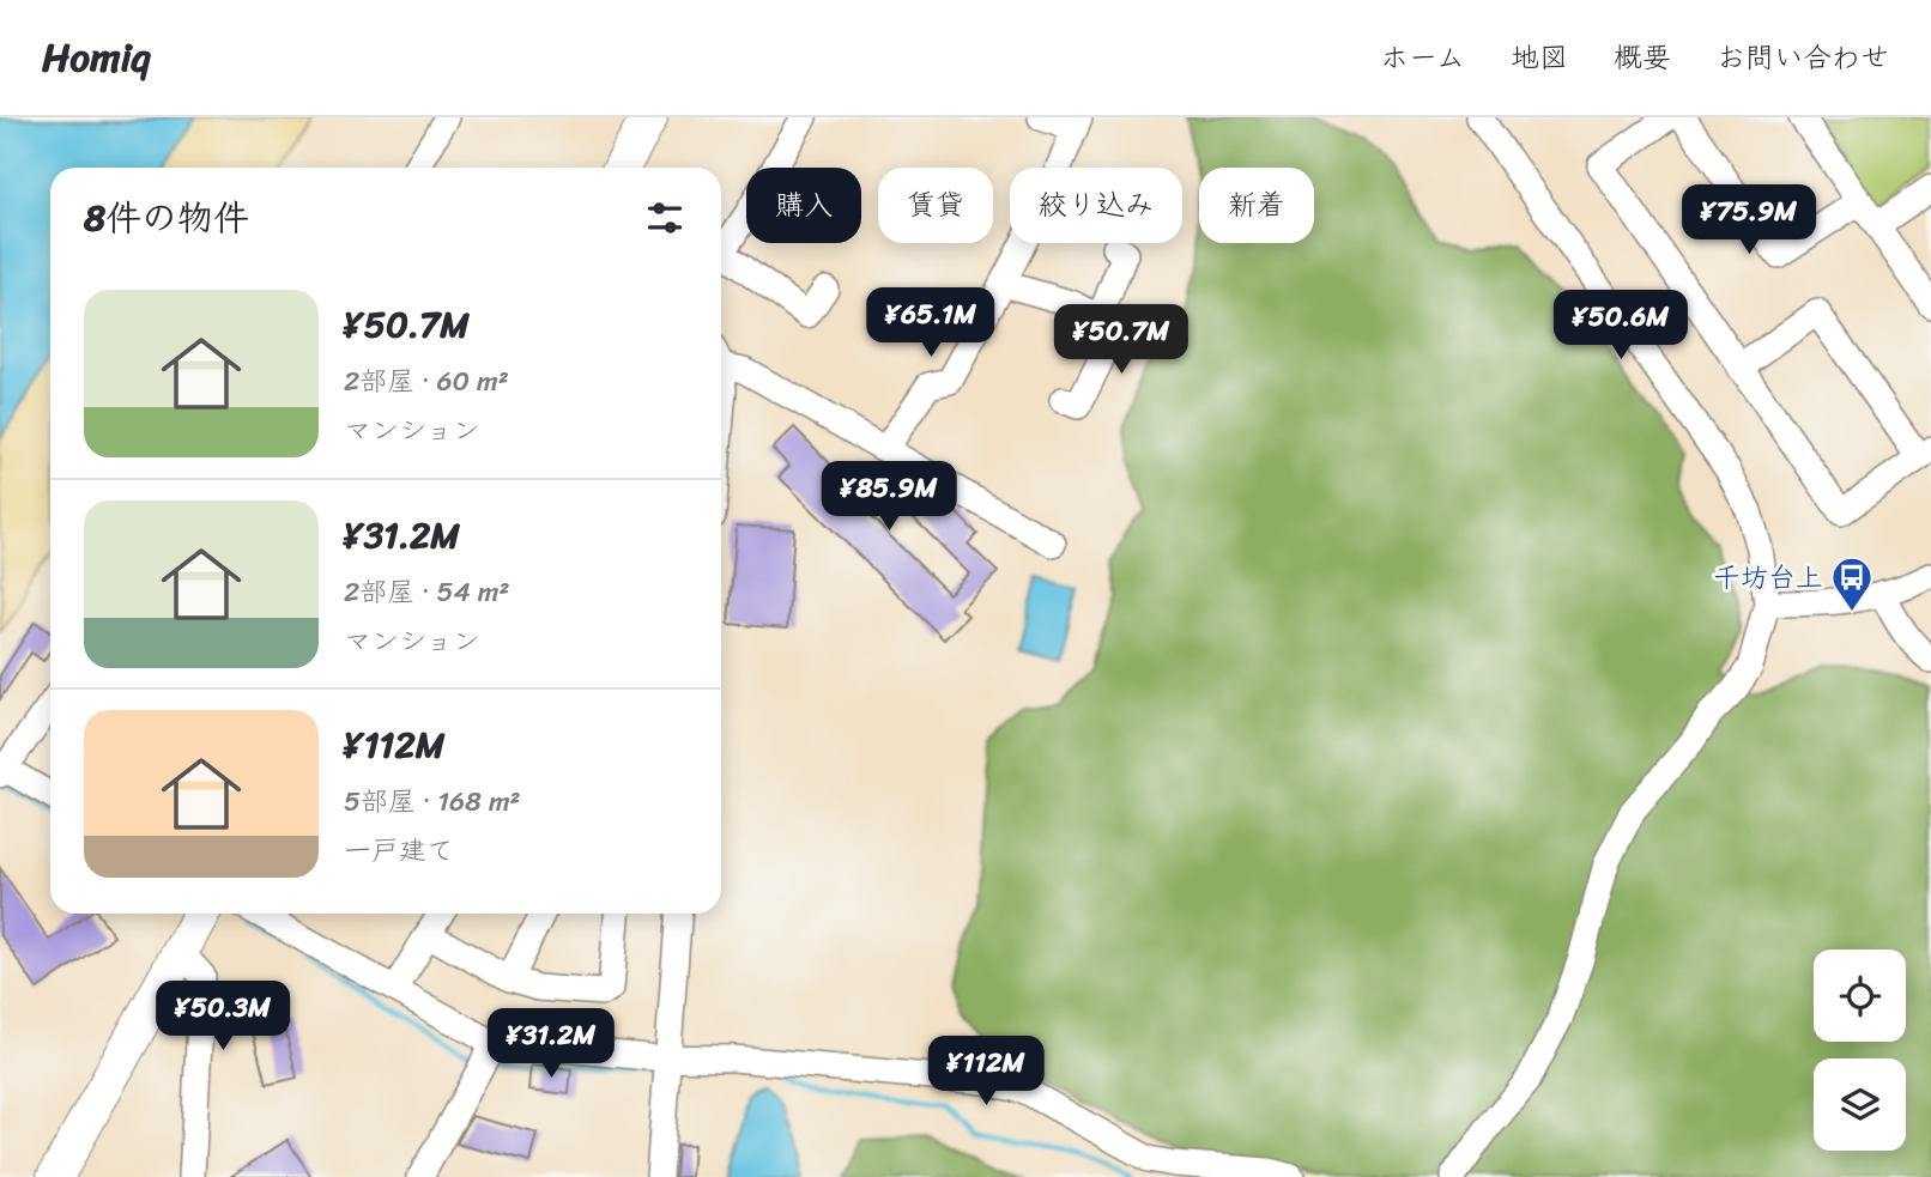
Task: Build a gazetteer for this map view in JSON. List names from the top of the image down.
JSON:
{
  "places": {
    "bus stop": ["千坊台上"]
  },
  "page": {
    "header": "Homiq",
    "nav": [
      "ホーム",
      "地図",
      "概要",
      "お問い合わせ"
    ],
    "chip": [
      "購入",
      "賃貸",
      "絞り込み",
      "新着"
    ],
    "heading": "8件の物件",
    "price": [
      "¥75.9M",
      "¥65.1M",
      "¥50.6M",
      "¥50.7M",
      "¥85.9M",
      "¥50.3M",
      "¥31.2M",
      "¥112M"
    ],
    "list": [
      {
        "name": "¥50.7M",
        "note": "2部屋 · 60 m² · マンション"
      },
      {
        "name": "¥31.2M",
        "note": "2部屋 · 54 m² · マンション"
      },
      {
        "name": "¥112M",
        "note": "5部屋 · 168 m² · 一戸建て"
      }
    ]
  }
}
